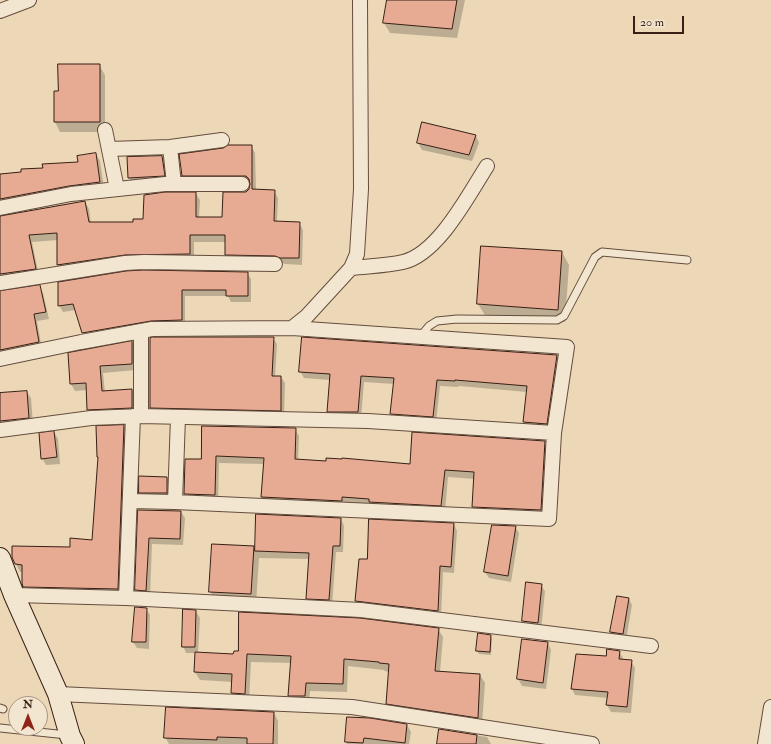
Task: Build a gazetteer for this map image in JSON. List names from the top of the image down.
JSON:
{
  "scale_bar": "20 m",
  "north": "top"
}
